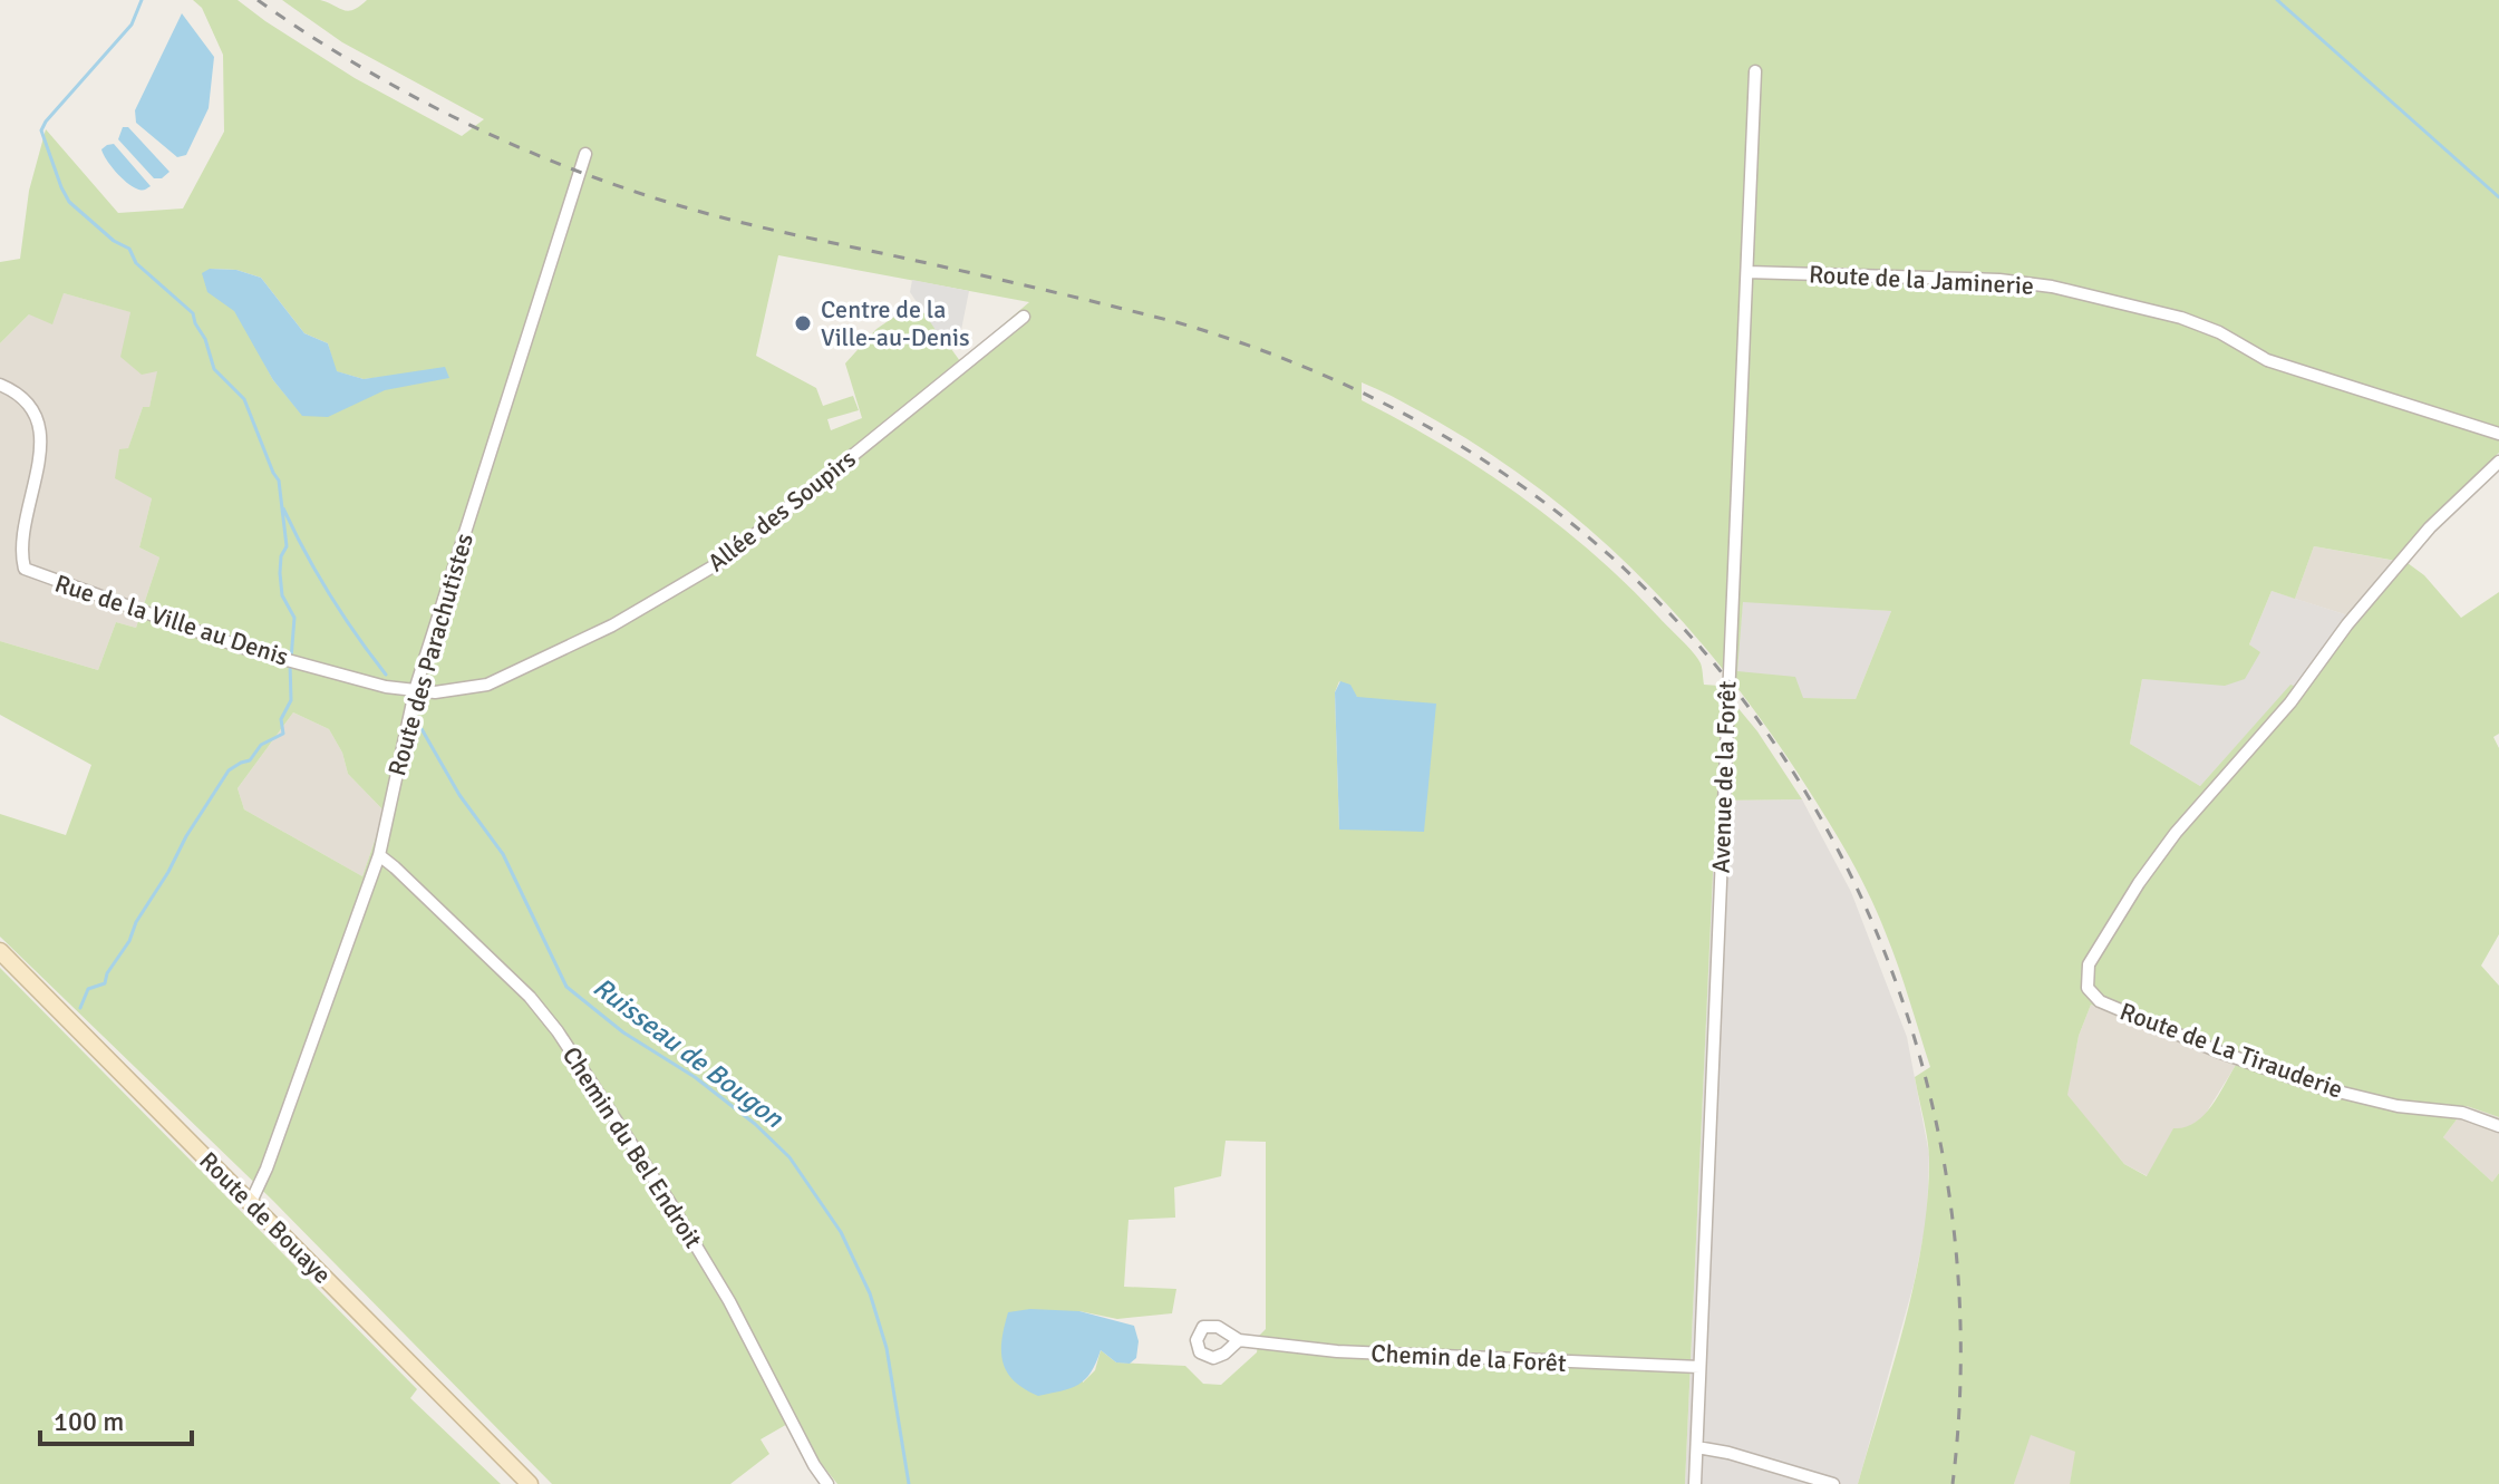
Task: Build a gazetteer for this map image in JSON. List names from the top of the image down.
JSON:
{
  "streets": {
    "main road": ["Route de Bouaye"],
    "street": [
      "Route de la Jaminerie",
      "Allée des Soupirs",
      "Rue de la Ville au Denis",
      "Route des Parachutistes",
      "Avenue de la Forêt",
      "Route de La Tirauderie",
      "Chemin du Bel Endroit",
      "Chemin de la Forêt"
    ]
  },
  "crossings": [
    ["Route de la Jaminerie", "Avenue de la Forêt"],
    ["Allée des Soupirs", "Rue de la Ville au Denis"],
    ["Allée des Soupirs", "Route des Parachutistes"],
    ["Rue de la Ville au Denis", "Route des Parachutistes"],
    ["Route des Parachutistes", "Chemin du Bel Endroit"],
    ["Route des Parachutistes", "Route de Bouaye"],
    ["Avenue de la Forêt", "Chemin de la Forêt"]
  ],
  "water": ["Ruisseau de Bougon"],
  "places": ["Centre de la Ville-au-Denis"],
  "scale_bar": "100 m"
}
